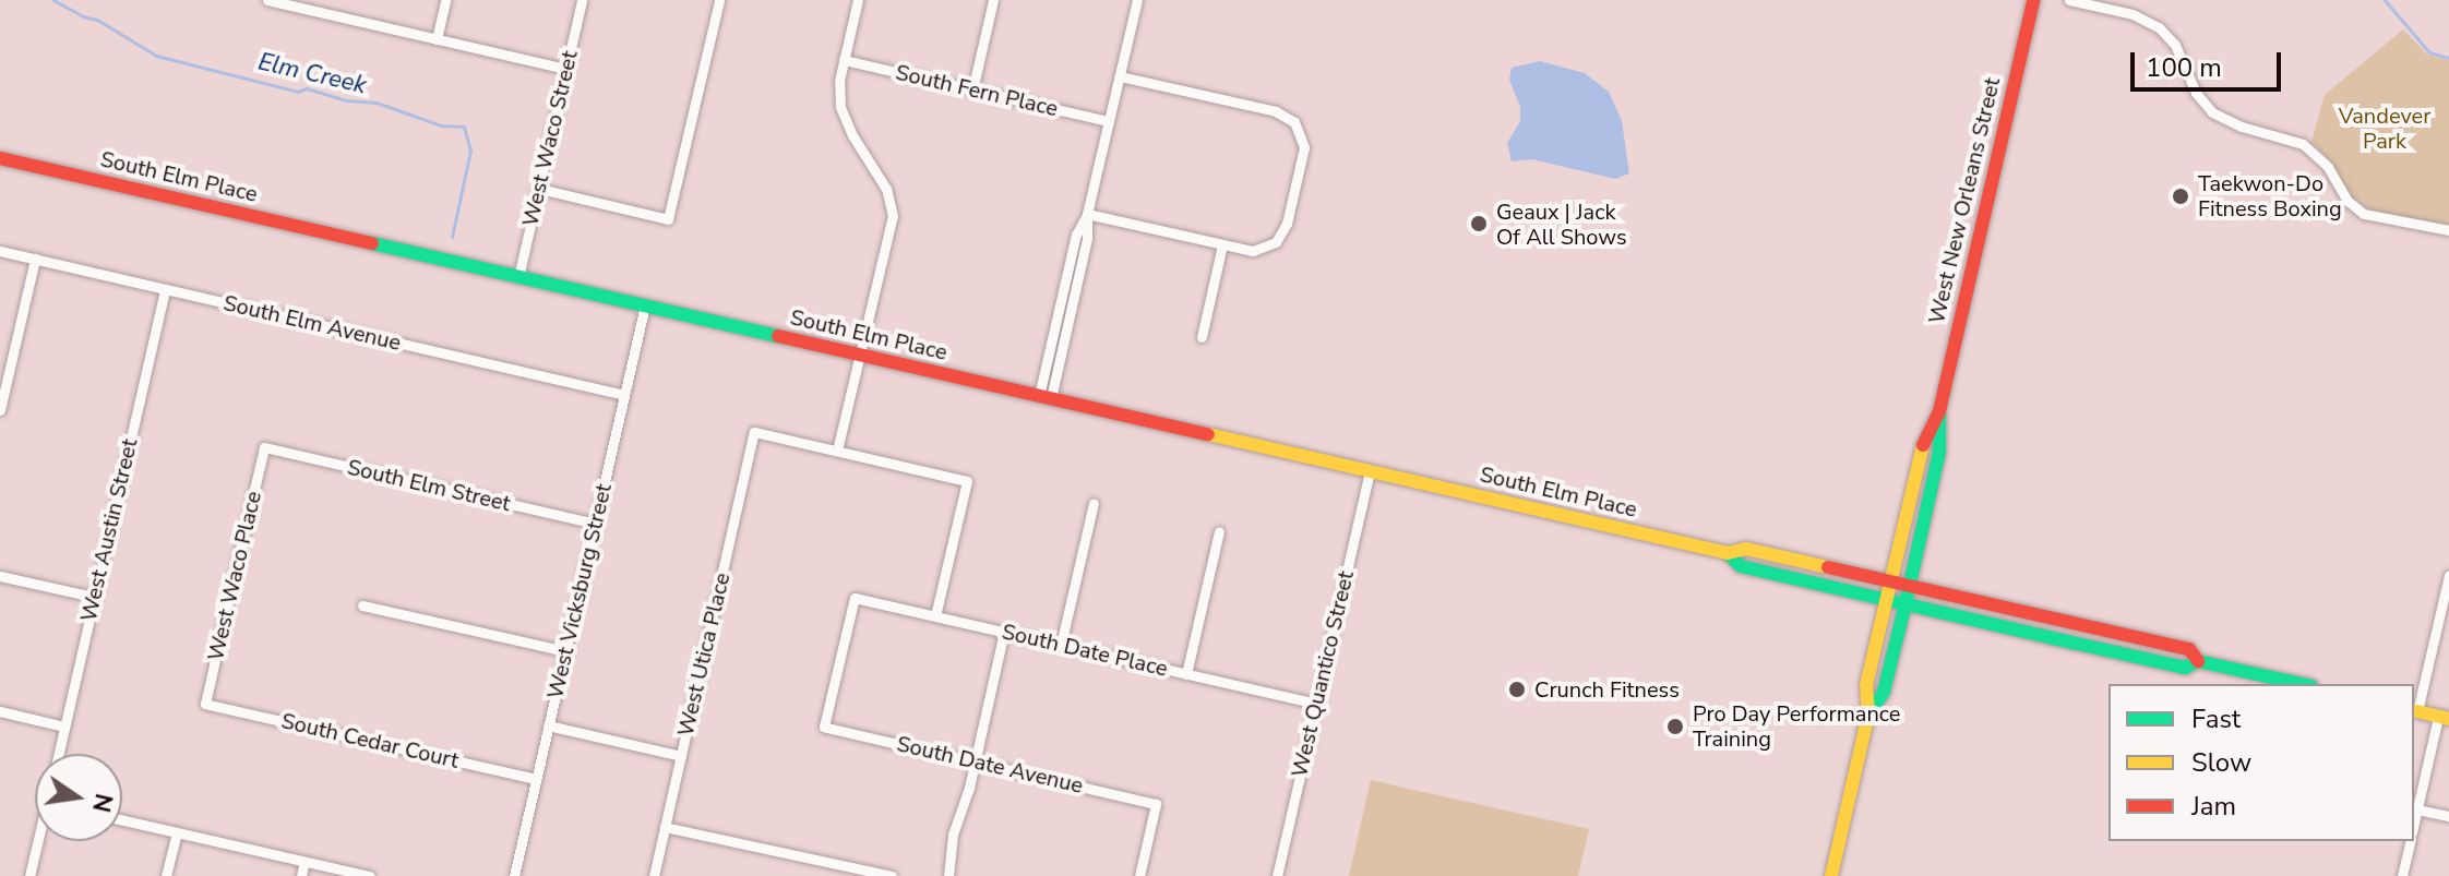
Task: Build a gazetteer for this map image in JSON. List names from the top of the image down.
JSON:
{
  "streets": {
    "main road": ["South Elm Place", "West New Orleans Street"],
    "street": [
      "South Fern Place",
      "West Waco Street",
      "South Elm Avenue",
      "South Elm Street",
      "West Austin Street",
      "West Waco Place",
      "West Vicksburg Street",
      "South Date Place",
      "West Utica Place",
      "West Quantico Street",
      "South Cedar Court",
      "South Date Avenue"
    ]
  },
  "crossings": [
    ["West Waco Street", "South Elm Place"],
    ["South Elm Place", "West New Orleans Street"],
    ["South Elm Place", "West Vicksburg Street"],
    ["South Elm Place", "West Quantico Street"],
    ["South Elm Avenue", "West Austin Street"],
    ["South Elm Avenue", "West Vicksburg Street"],
    ["South Elm Street", "West Waco Place"],
    ["South Elm Street", "West Vicksburg Street"],
    ["West Waco Place", "South Cedar Court"],
    ["West Vicksburg Street", "South Cedar Court"],
    ["South Date Place", "West Quantico Street"],
    ["South Date Place", "South Date Avenue"]
  ],
  "water": ["Elm Creek"],
  "parks": ["Vandever Park"],
  "places": [
    "Taekwon-Do Fitness Boxing",
    "Geaux | Jack Of All Shows",
    "Crunch Fitness",
    "Pro Day Performance Training"
  ],
  "legend": ["Fast", "Slow", "Jam"],
  "scale_bar": "100 m",
  "north": "right"
}
